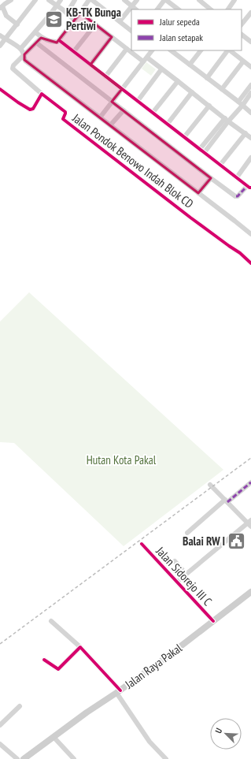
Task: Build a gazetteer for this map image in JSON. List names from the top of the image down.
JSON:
{
  "streets": {
    "main road": ["Jalan Raya Pakal"],
    "street": ["Jalan Pondok Benowo Indah Blok CD", "Jalan Sidorejo III C"]
  },
  "crossings": [
    ["Jalan Sidorejo III C", "Jalan Raya Pakal"]
  ],
  "parks": ["Hutan Kota Pakal"],
  "places": {
    "school or university": ["KB-TK Bunga Pertiwi"],
    "public building": ["Balai RW I"]
  },
  "legend": ["Jalur sepeda", "Jalan setapak"],
  "north": "top left"
}
